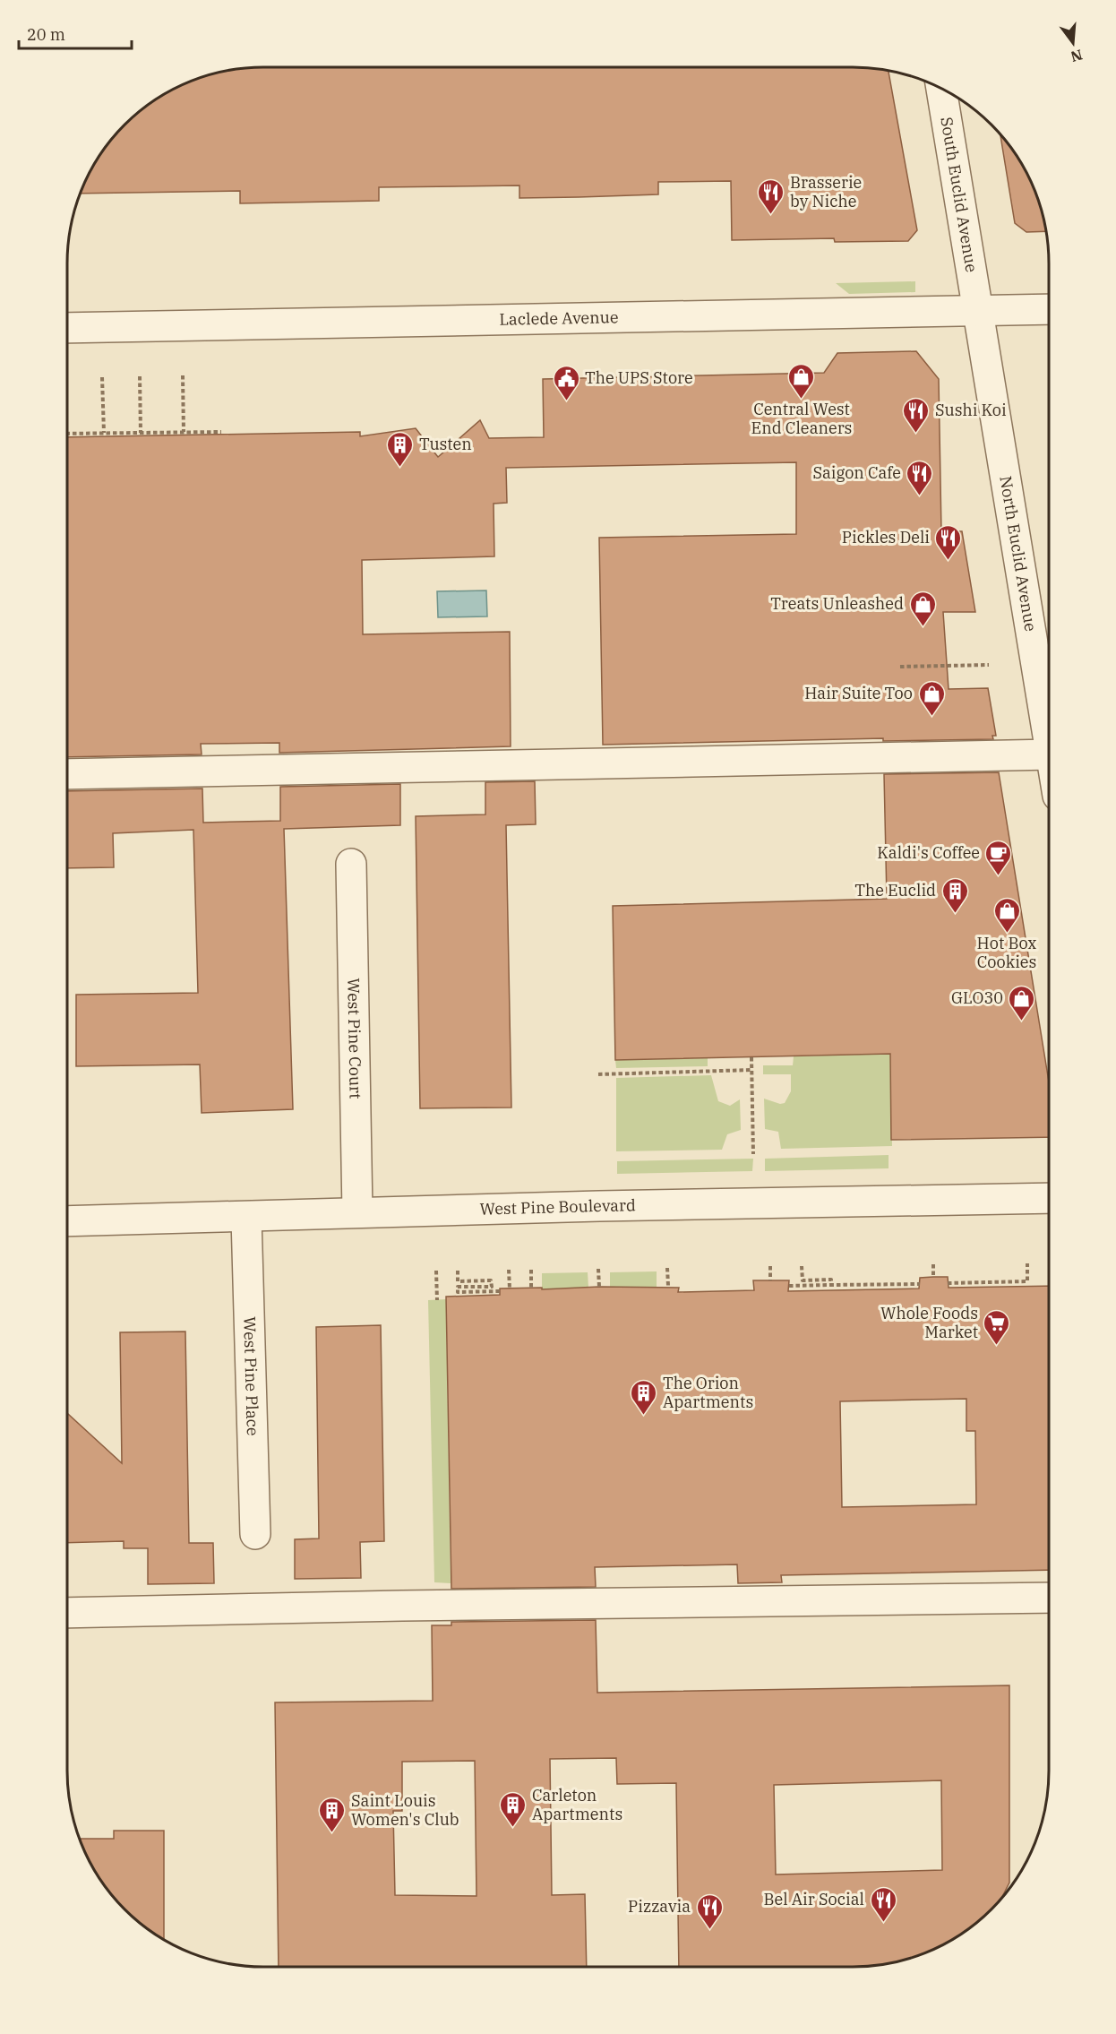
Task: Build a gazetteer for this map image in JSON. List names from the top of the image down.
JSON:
{
  "streets": {
    "street": [
      "South Euclid Avenue",
      "Laclede Avenue",
      "North Euclid Avenue",
      "West Pine Court",
      "West Pine Boulevard",
      "West Pine Place"
    ]
  },
  "crossings": [
    ["South Euclid Avenue", "Laclede Avenue"],
    ["South Euclid Avenue", "North Euclid Avenue"],
    ["Laclede Avenue", "North Euclid Avenue"],
    ["West Pine Court", "West Pine Boulevard"],
    ["West Pine Boulevard", "West Pine Place"]
  ],
  "places": {
    "restaurant": [
      "Brasserie by Niche",
      "Sushi Koi",
      "Saigon Cafe",
      "Pickles Deli",
      "Bel Air Social",
      "Pizzavia"
    ],
    "shop": [
      "Central West End Cleaners",
      "Treats Unleashed",
      "Hair Suite Too",
      "Hot Box Cookies",
      "GLO30"
    ],
    "public building": ["The UPS Store"],
    "building": [
      "Tusten",
      "The Euclid",
      "The Orion Apartments",
      "Carleton Apartments",
      "Saint Louis Women's Club"
    ],
    "cafe": ["Kaldi's Coffee"],
    "supermarket": ["Whole Foods Market"]
  },
  "scale_bar": "20 m",
  "north": "bottom"
}
